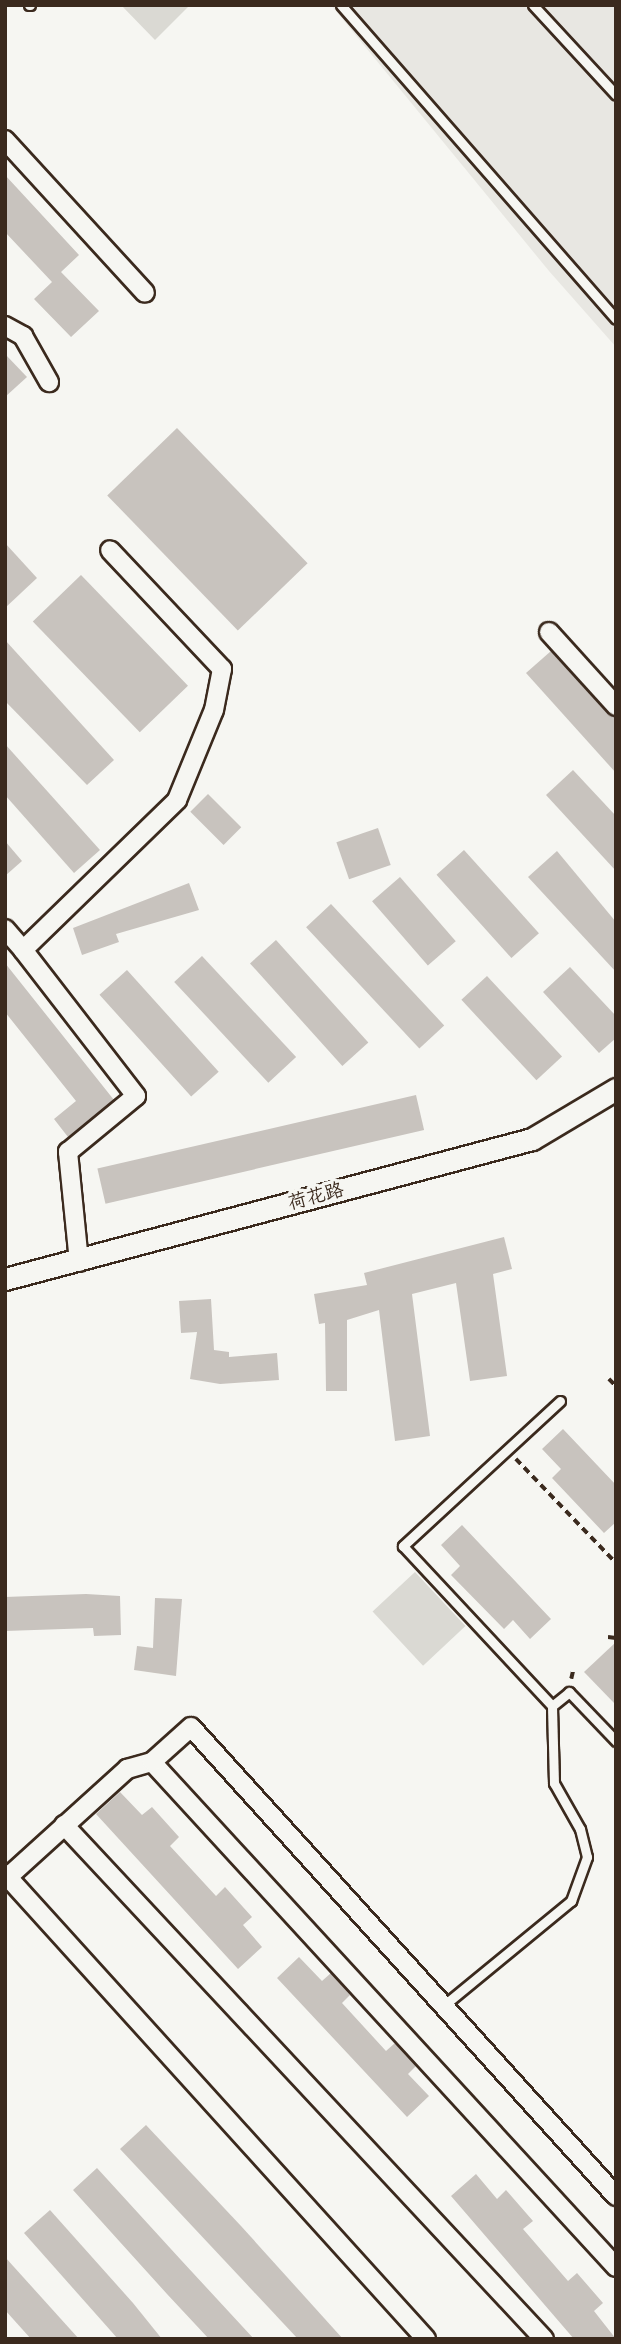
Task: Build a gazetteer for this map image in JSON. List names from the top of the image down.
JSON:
{
  "streets": {
    "street": ["荷花路"]
  }
}
